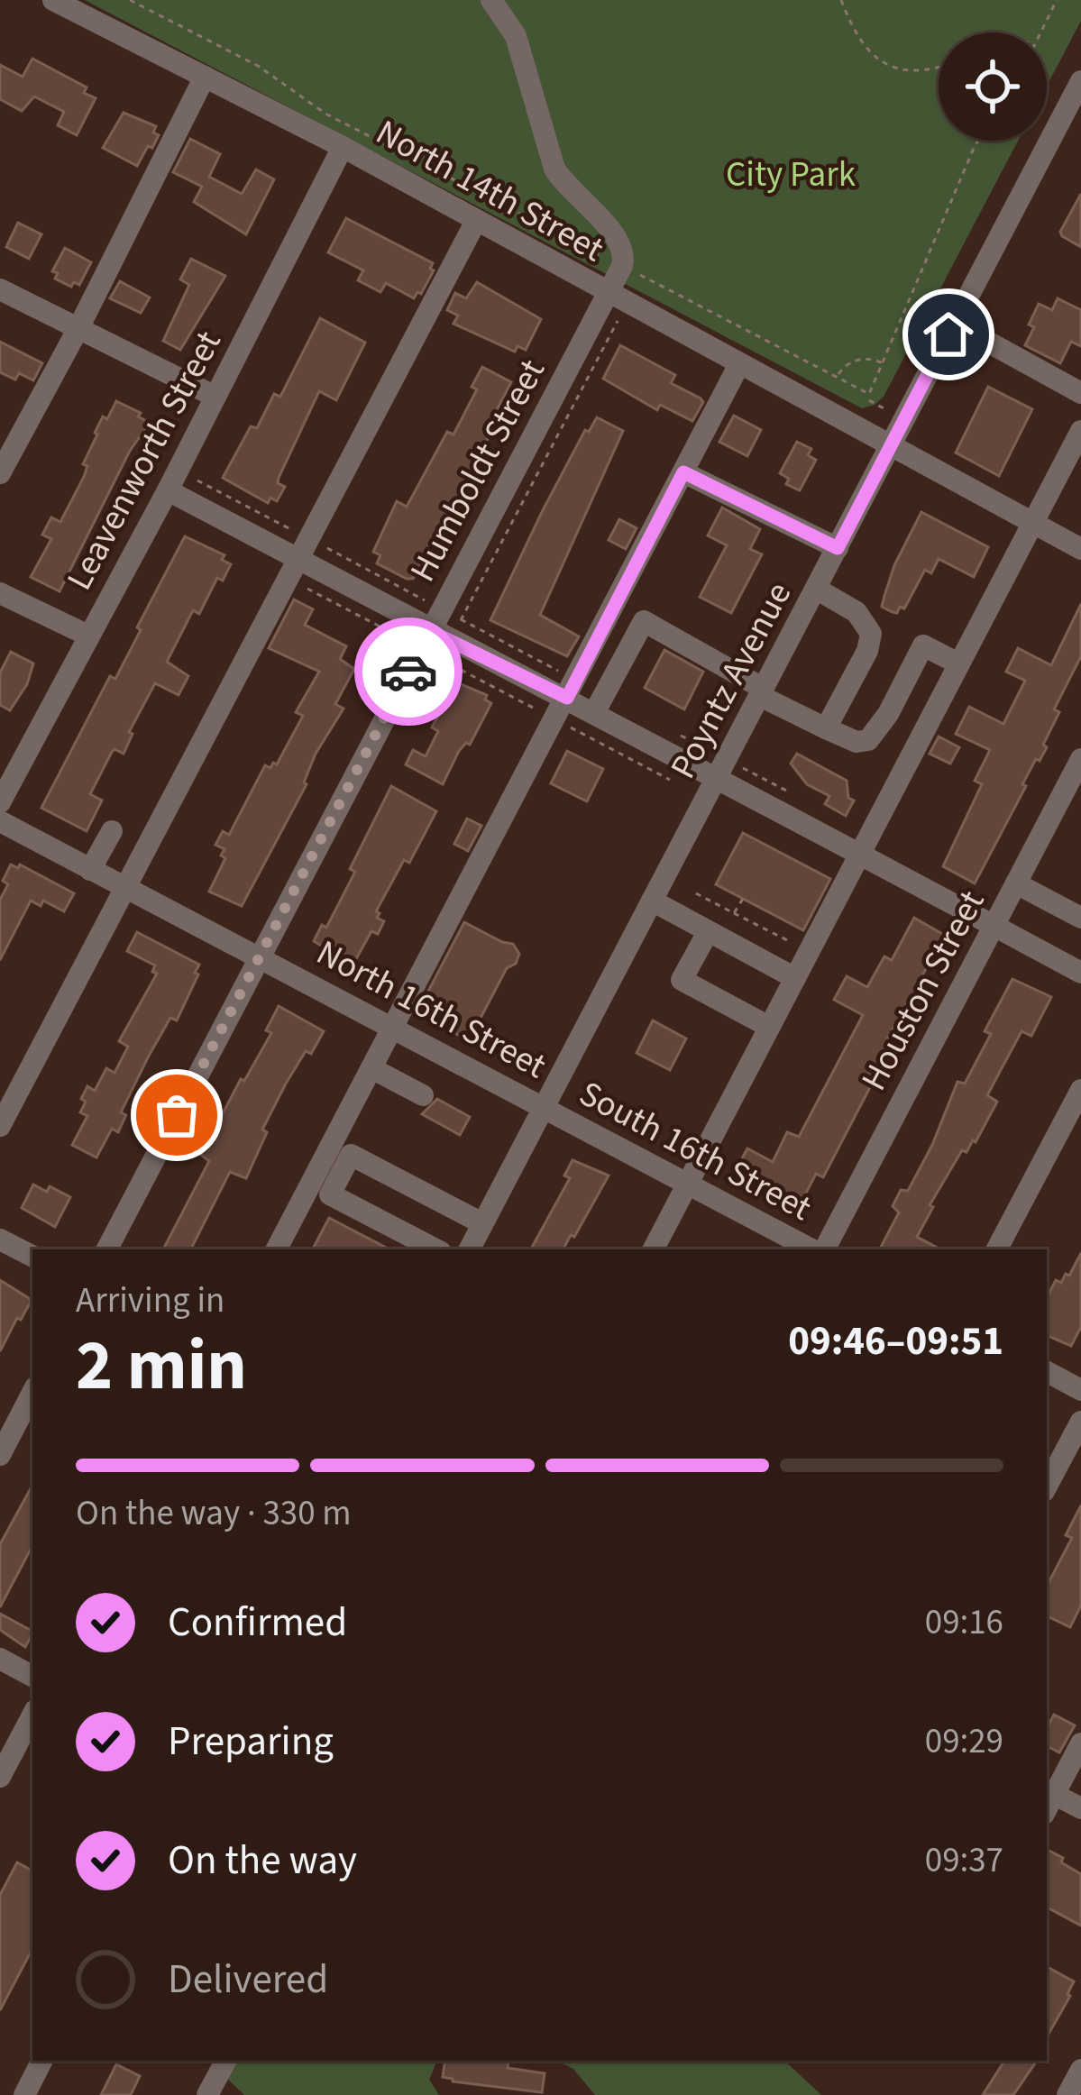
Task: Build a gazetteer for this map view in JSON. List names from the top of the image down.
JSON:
{
  "streets": {
    "street": [
      "North 14th Street",
      "Leavenworth Street",
      "Humboldt Street",
      "Poyntz Avenue",
      "Houston Street",
      "North 16th Street",
      "South 16th Street"
    ]
  },
  "crossings": [
    ["North 14th Street", "Leavenworth Street"],
    ["North 14th Street", "Humboldt Street"],
    ["North 14th Street", "Poyntz Avenue"],
    ["Humboldt Street", "North 16th Street"],
    ["Poyntz Avenue", "North 16th Street"],
    ["Poyntz Avenue", "South 16th Street"],
    ["North 16th Street", "South 16th Street"]
  ],
  "parks": ["City Park"],
  "page": {
    "heading": ["2 min", "Arriving in", "09:46–09:51"],
    "bar": "On the way · 330 m",
    "list": [
      ["Confirmed", "09:16"],
      ["Preparing", "09:29"],
      ["On the way", "09:37"],
      "Delivered"
    ]
  }
}
